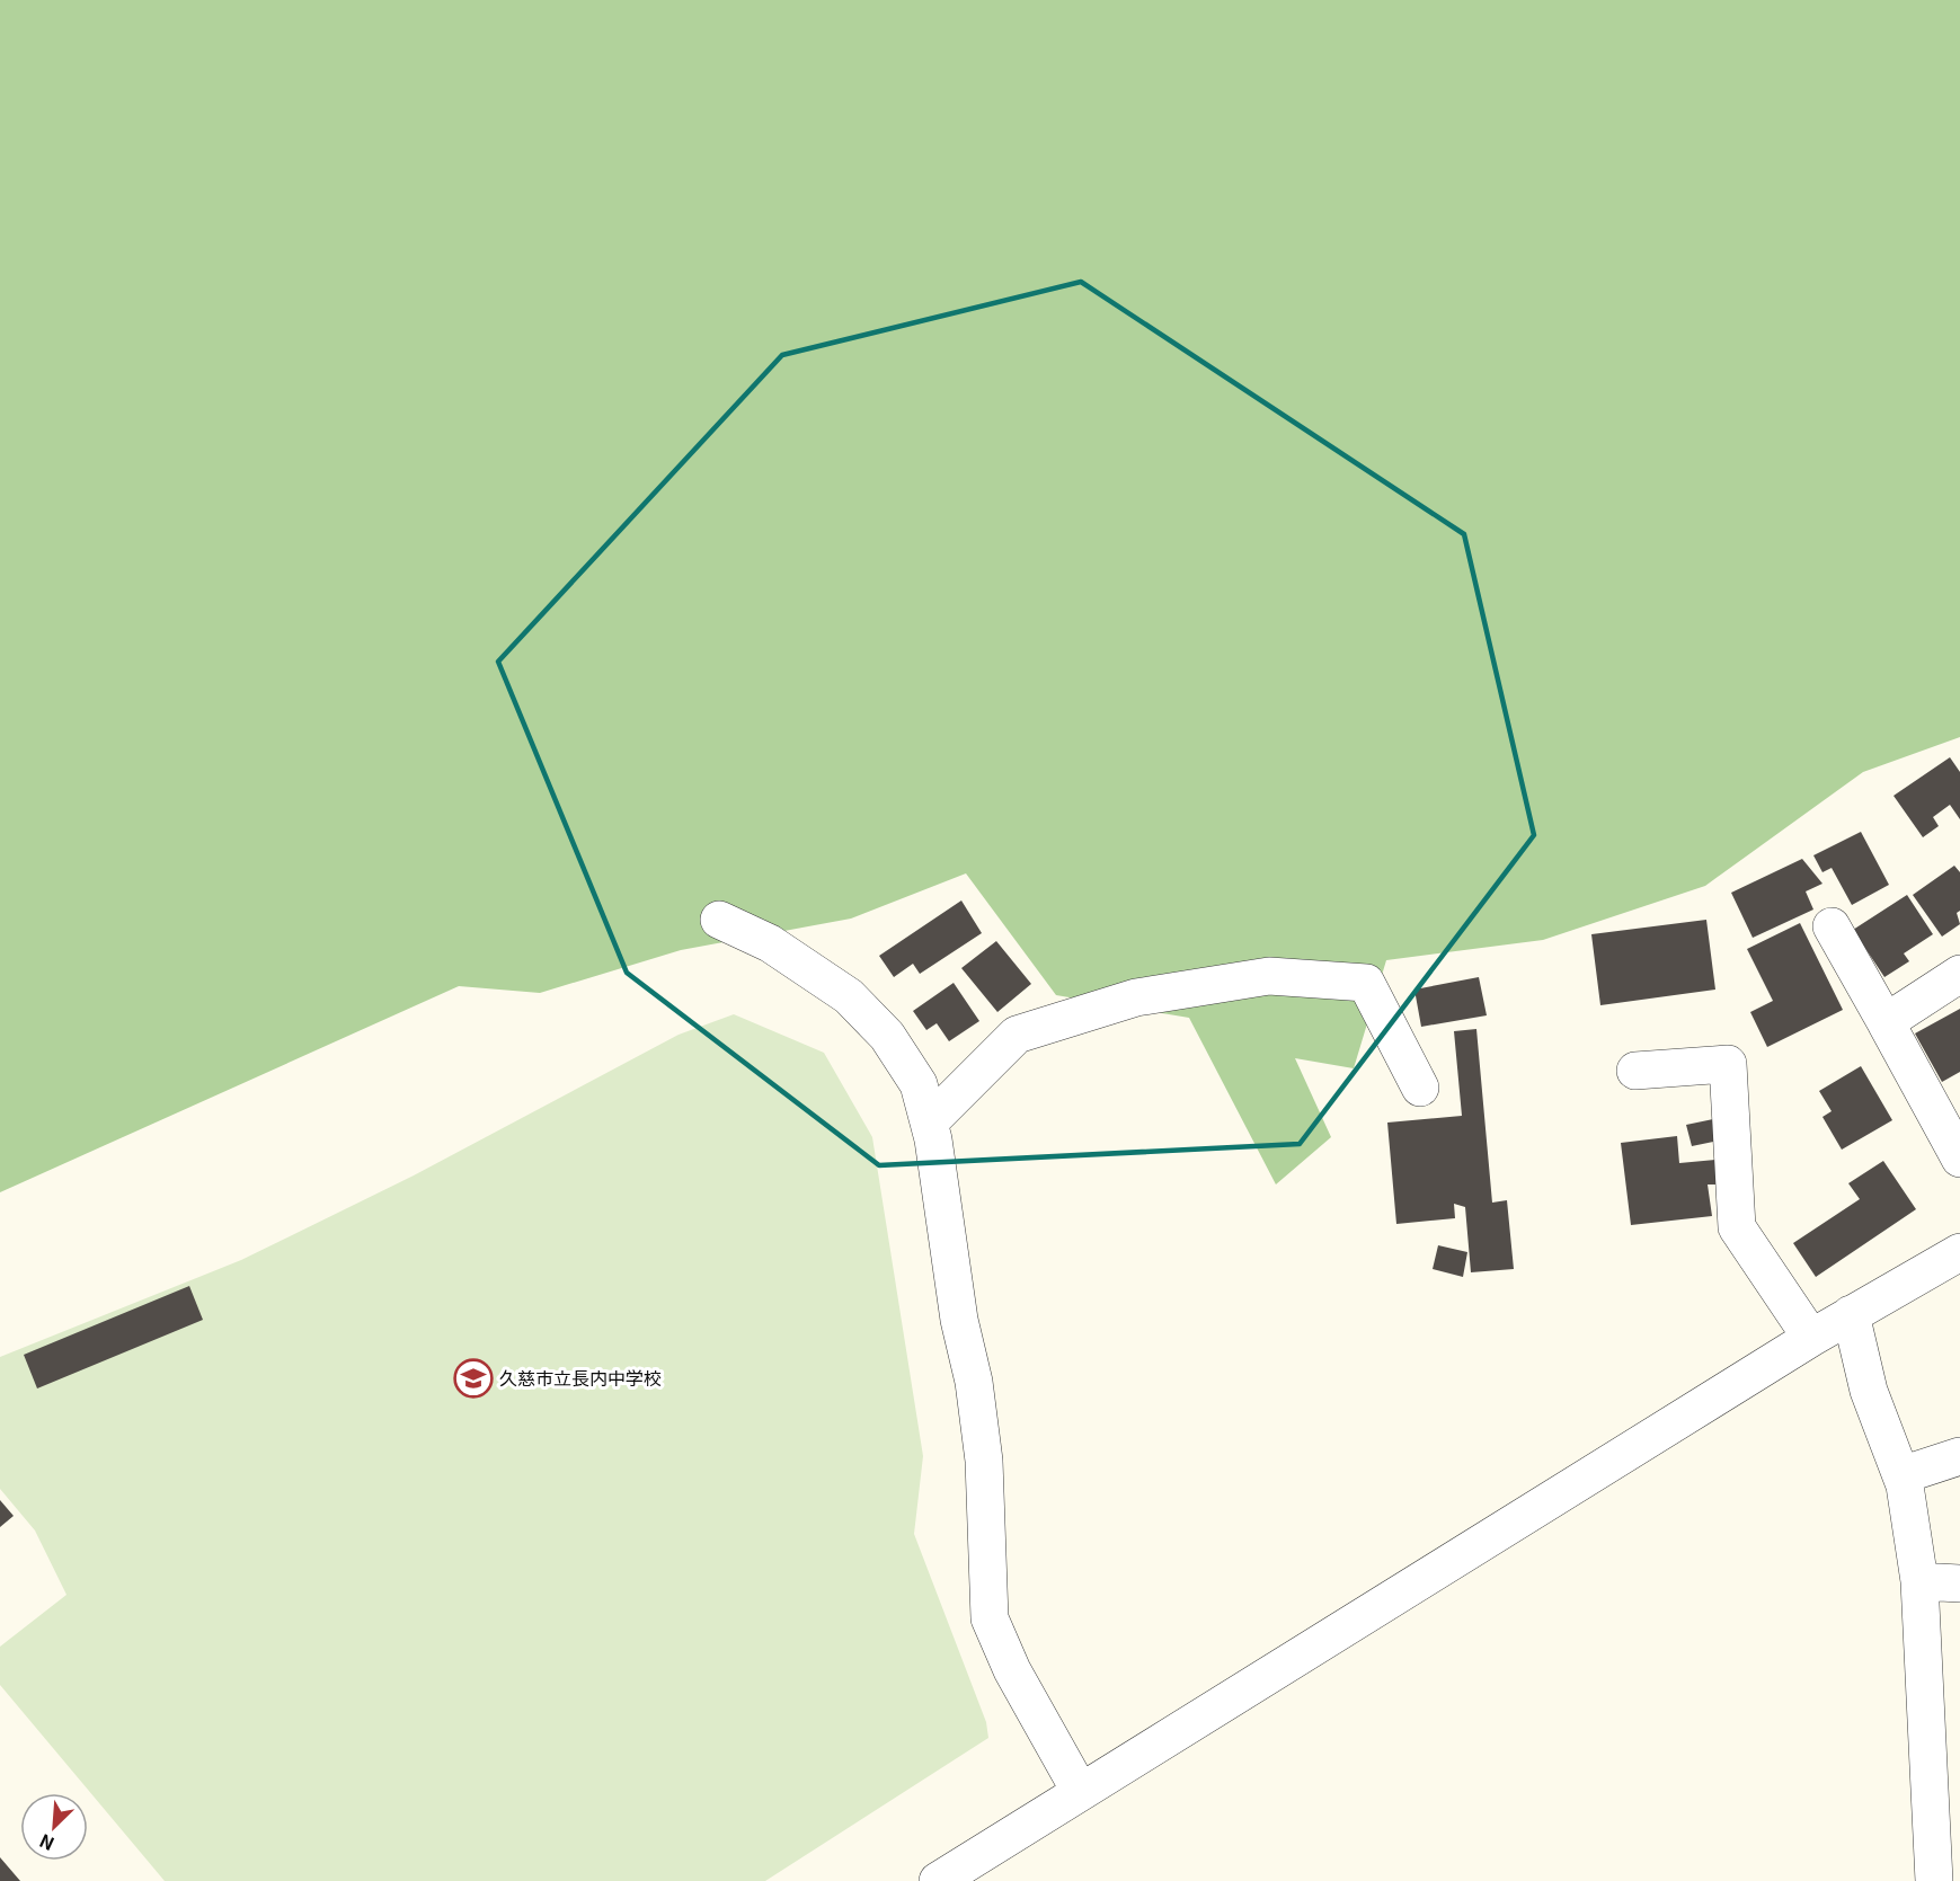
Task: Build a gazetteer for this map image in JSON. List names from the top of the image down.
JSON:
{
  "places": {
    "school or university": ["久慈市立長内中学校"]
  },
  "north": "bottom left"
}
